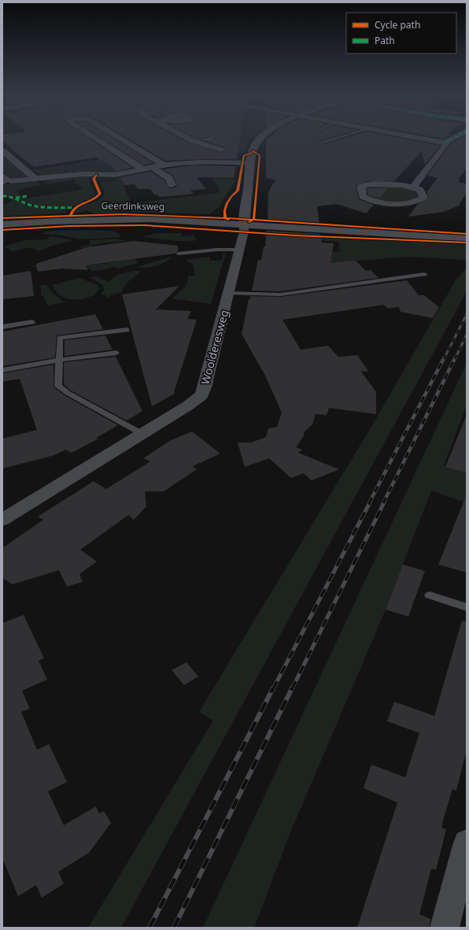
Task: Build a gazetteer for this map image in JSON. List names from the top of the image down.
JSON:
{
  "streets": {
    "main road": ["Geerdinksweg"],
    "street": ["Woolderesweg"]
  },
  "crossings": [
    ["Geerdinksweg", "Woolderesweg"]
  ],
  "legend": ["Cycle path", "Path"]
}
